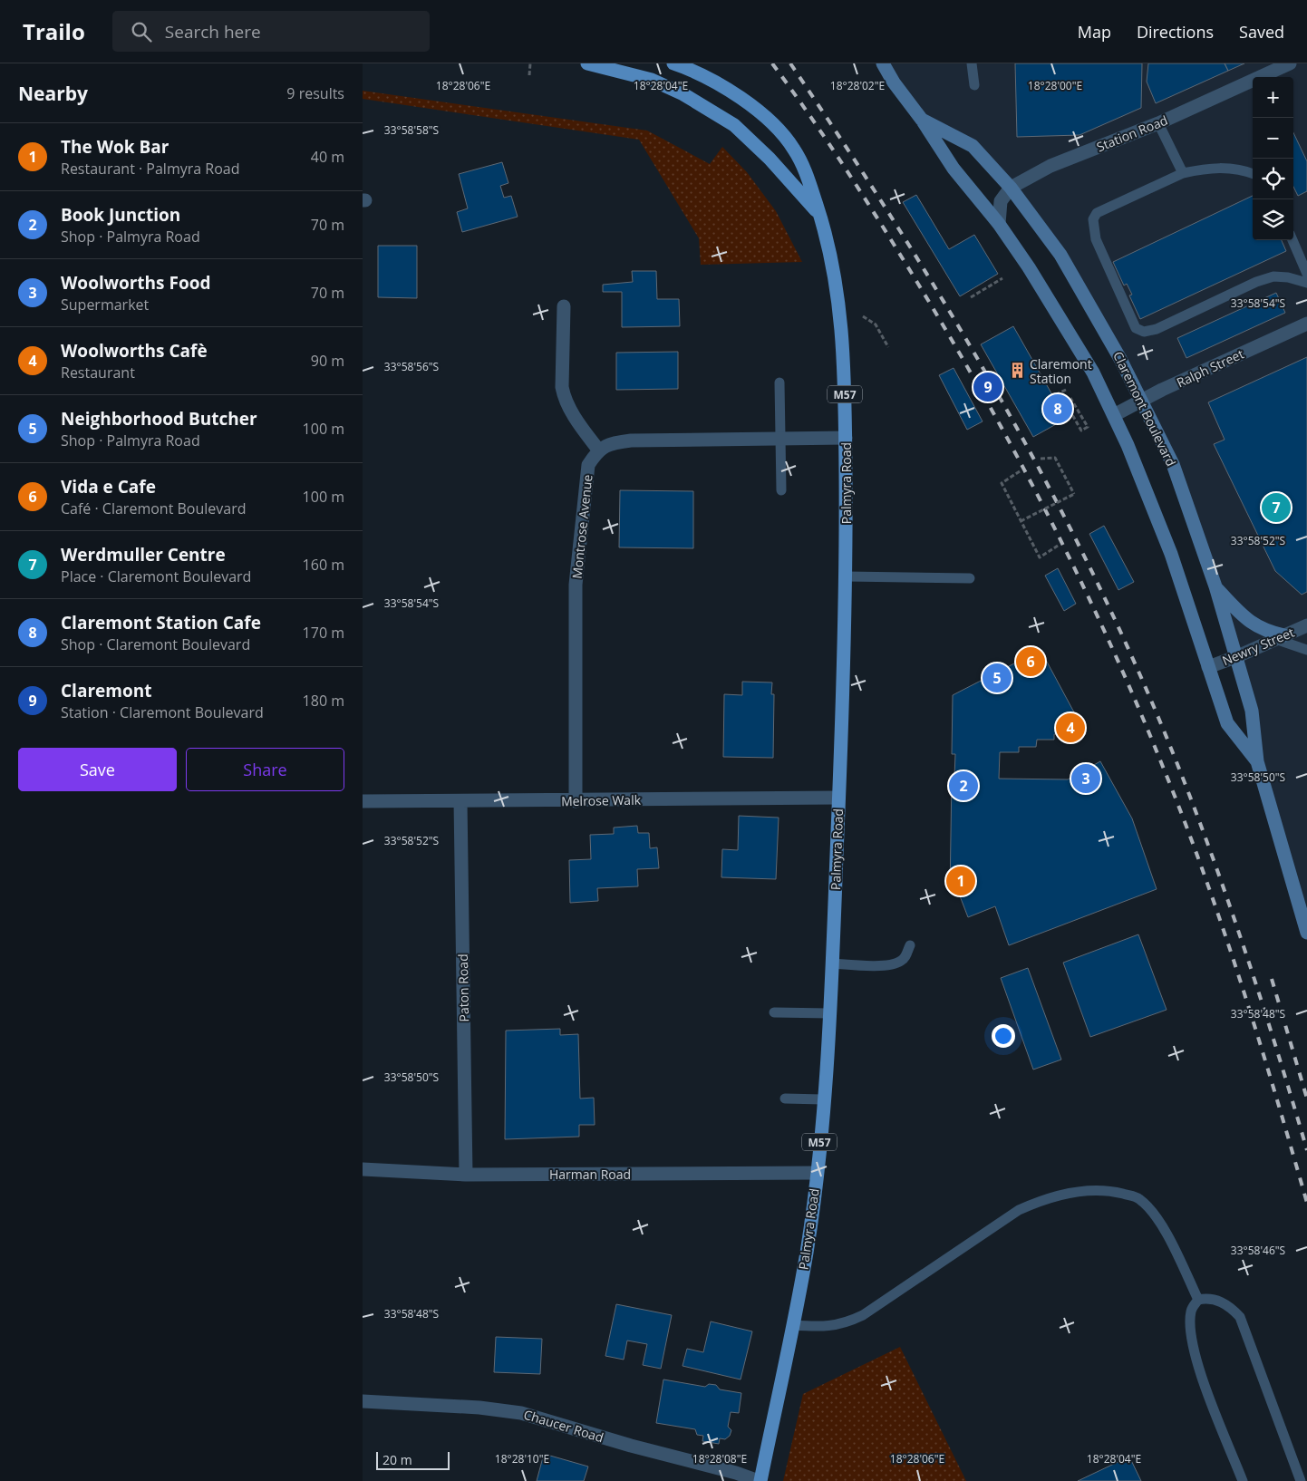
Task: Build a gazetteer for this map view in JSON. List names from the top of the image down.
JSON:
{
  "streets": {
    "main road": ["M57", "Palmyra Road"],
    "street": [
      "Station Road",
      "Ralph Street",
      "Claremont Boulevard",
      "Montrose Avenue",
      "Newry Street",
      "Melrose Walk",
      "Paton Road",
      "Harman Road",
      "Chaucer Road"
    ]
  },
  "crossings": [
    ["Station Road", "Claremont Boulevard"],
    ["Ralph Street", "Claremont Boulevard"],
    ["Claremont Boulevard", "Newry Street"],
    ["Palmyra Road", "Melrose Walk"],
    ["Palmyra Road", "Harman Road"],
    ["Palmyra Road", "Chaucer Road"],
    ["Montrose Avenue", "Melrose Walk"],
    ["Melrose Walk", "Paton Road"],
    ["Paton Road", "Harman Road"]
  ],
  "places": {
    "building": ["Claremont Station"]
  },
  "scale_bar": "20 m",
  "page": {
    "header": "Trailo",
    "search": "Search here",
    "nav": ["Map", "Directions", "Saved"],
    "heading": ["Nearby", "9 results"],
    "map_buttons": ["+", "−"],
    "list": [
      {
        "mark": "1",
        "name": "The Wok Bar",
        "note": "Restaurant · Palmyra Road",
        "value": "40 m"
      },
      {
        "mark": "2",
        "name": "Book Junction",
        "note": "Shop · Palmyra Road",
        "value": "70 m"
      },
      {
        "mark": "3",
        "name": "Woolworths Food",
        "note": "Supermarket",
        "value": "70 m"
      },
      {
        "mark": "4",
        "name": "Woolworths Cafè",
        "note": "Restaurant",
        "value": "90 m"
      },
      {
        "mark": "5",
        "name": "Neighborhood Butcher",
        "note": "Shop · Palmyra Road",
        "value": "100 m"
      },
      {
        "mark": "6",
        "name": "Vida e Cafe",
        "note": "Café · Claremont Boulevard",
        "value": "100 m"
      },
      {
        "mark": "7",
        "name": "Werdmuller Centre",
        "note": "Place · Claremont Boulevard",
        "value": "160 m"
      },
      {
        "mark": "8",
        "name": "Claremont Station Cafe",
        "note": "Shop · Claremont Boulevard",
        "value": "170 m"
      },
      {
        "mark": "9",
        "name": "Claremont",
        "note": "Station · Claremont Boulevard",
        "value": "180 m"
      }
    ],
    "pins": [
      "9",
      "8",
      "7",
      "6",
      "5",
      "4",
      "3",
      "2",
      "1"
    ],
    "buttons": ["Save", "Share"],
    "scale": "20 m"
  },
  "coordinates": [
    "18°28'06\"E",
    "18°28'04\"E",
    "18°28'02\"E",
    "18°28'00\"E",
    "33°58'58\"S",
    "33°58'54\"S",
    "33°58'56\"S",
    "33°58'52\"S",
    "33°58'50\"S",
    "33°58'48\"S",
    "33°58'46\"S",
    "18°28'10\"E",
    "18°28'08\"E"
  ]
}
